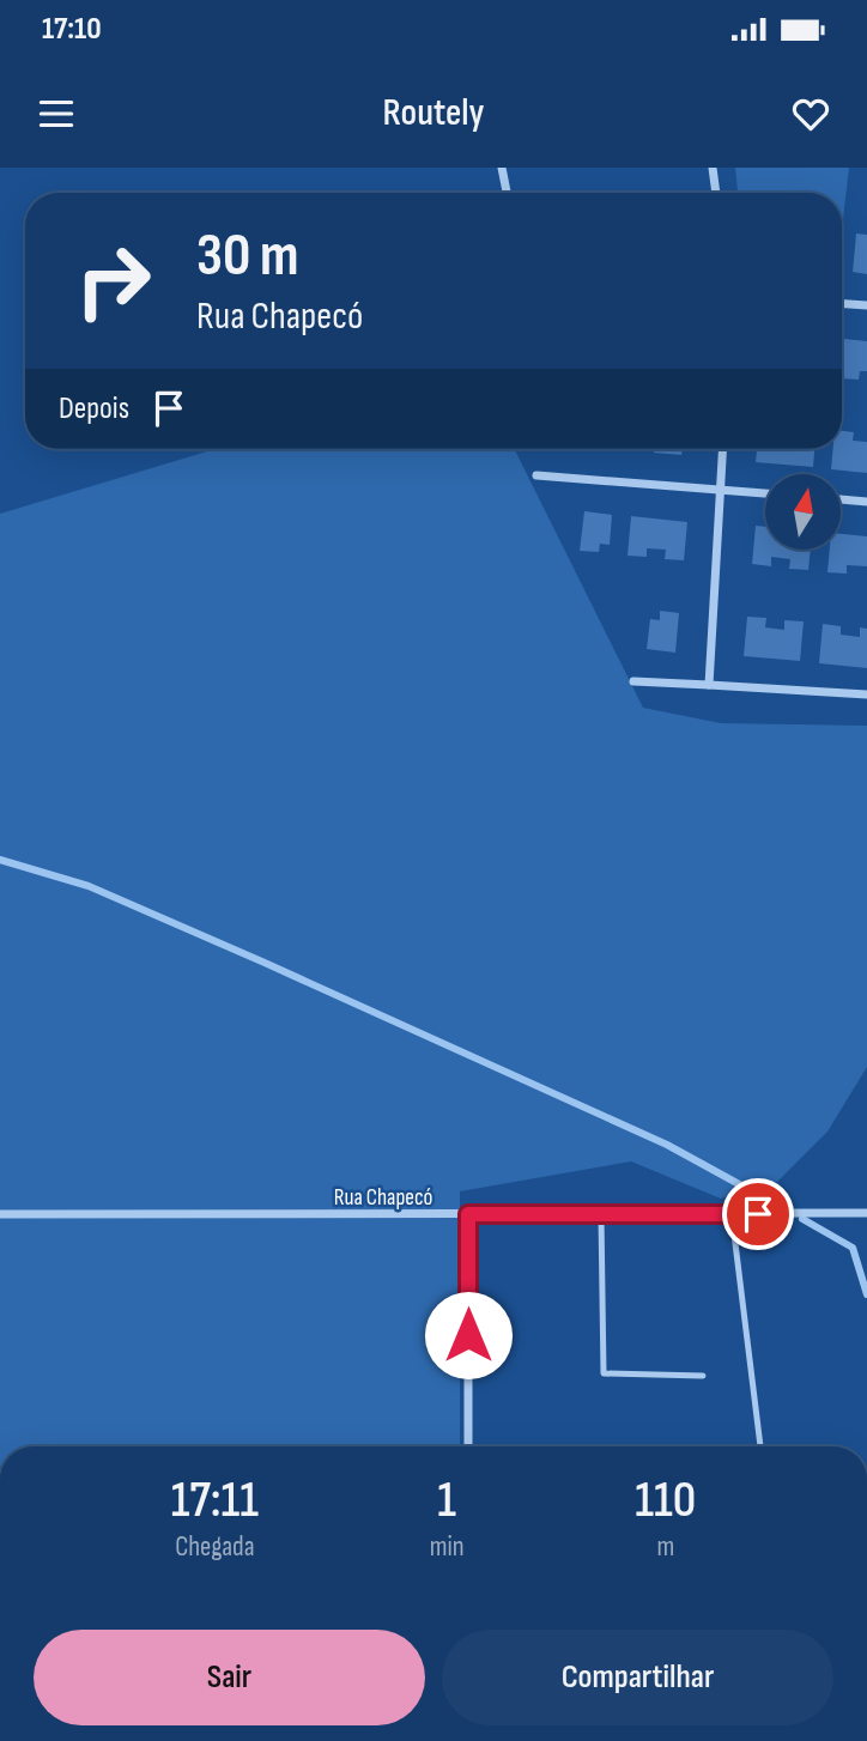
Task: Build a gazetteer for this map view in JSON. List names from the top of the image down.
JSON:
{
  "streets": {
    "street": ["Rua Chapecó"]
  },
  "north": "top",
  "page": {
    "status": "17:10",
    "header": "Routely",
    "turn": ["30 m", "Rua Chapecó"],
    "then": "Depois",
    "eta": [
      "17:11",
      "Chegada",
      "1",
      "min",
      "110",
      "m"
    ],
    "buttons": ["Sair", "Compartilhar"]
  }
}
